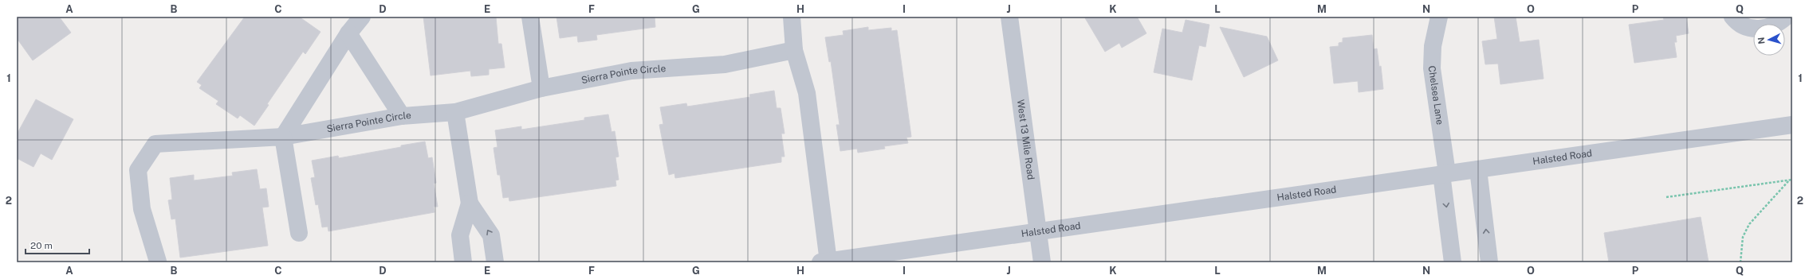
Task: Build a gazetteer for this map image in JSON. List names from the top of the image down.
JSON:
{
  "streets": {
    "street": [
      "Sierra Pointe Circle",
      "Chelsea Lane",
      "West 13 Mile Road",
      "Halsted Road"
    ]
  },
  "crossings": [
    ["Chelsea Lane", "Halsted Road"],
    ["West 13 Mile Road", "Halsted Road"]
  ],
  "scale_bar": "20 m",
  "north": "left",
  "grid": {
    "columns": [
      "A",
      "B",
      "C",
      "D",
      "E",
      "F",
      "G",
      "H",
      "I",
      "J",
      "K",
      "L",
      "M",
      "N",
      "O",
      "P",
      "Q"
    ],
    "rows": ["1", "2"]
  }
}
